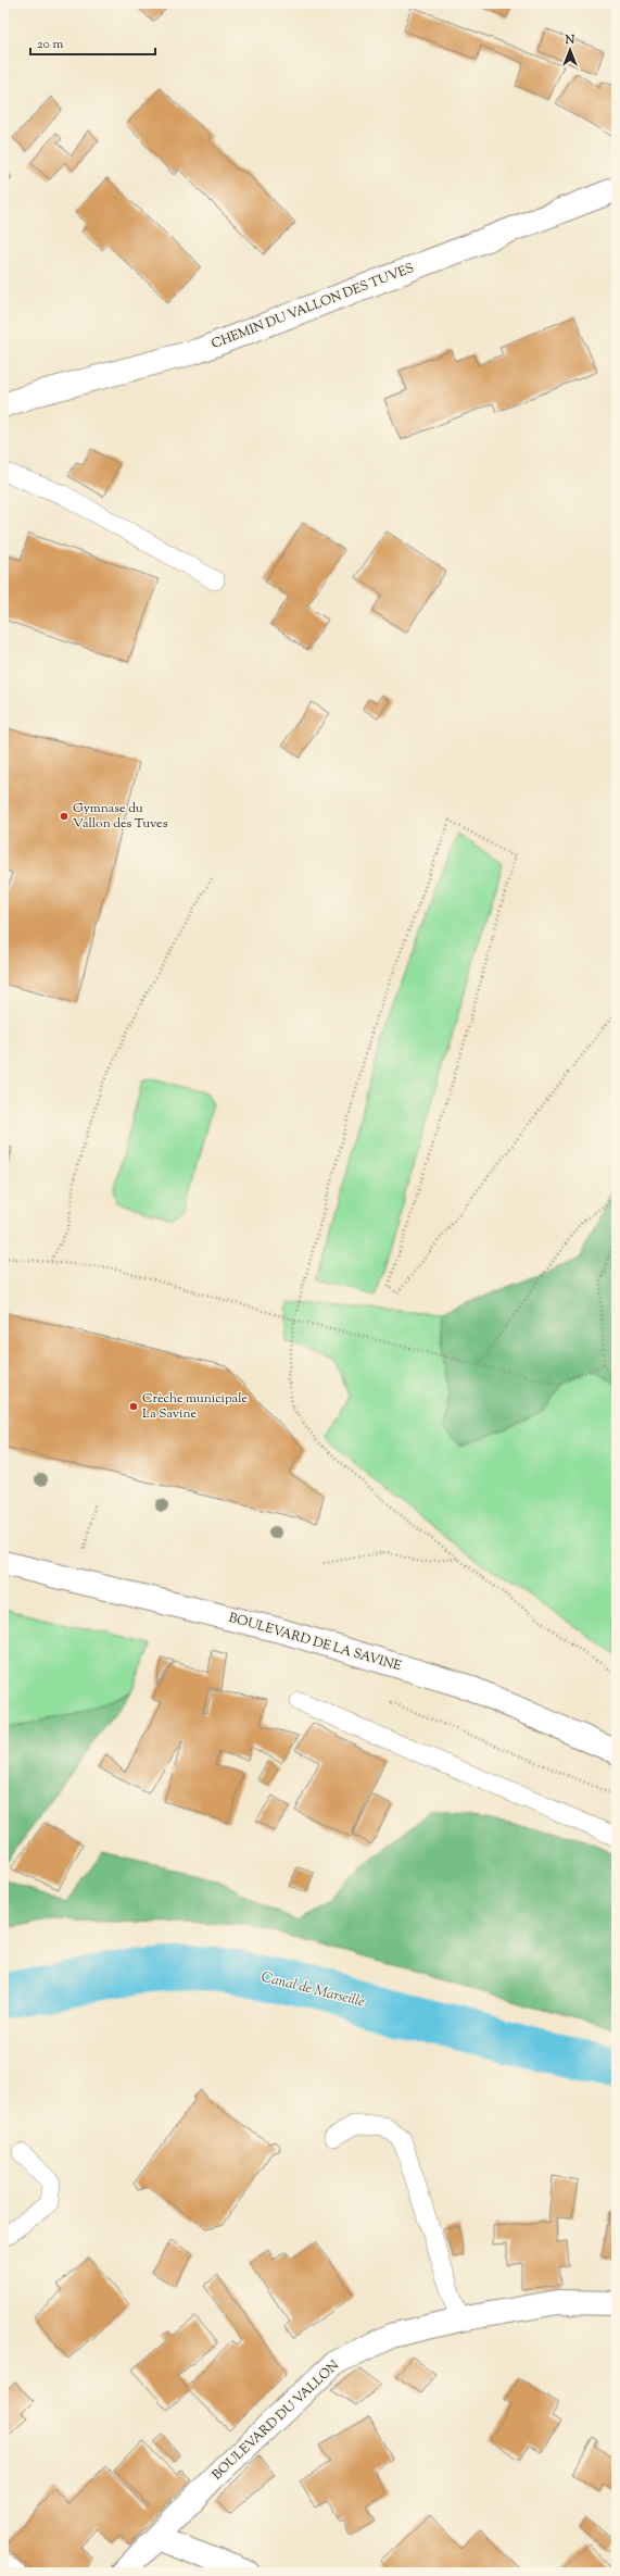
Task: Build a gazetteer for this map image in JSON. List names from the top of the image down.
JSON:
{
  "streets": {
    "street": ["CHEMIN DU VALLON DES TUVES", "BOULEVARD DE LA SAVINE", "BOULEVARD DU VALLON"]
  },
  "water": ["Canal de Marseille"],
  "places": ["Gymnase du Vallon des Tuves", "Crèche municipale La Savine"],
  "scale_bar": "20 m",
  "north": "top"
}
